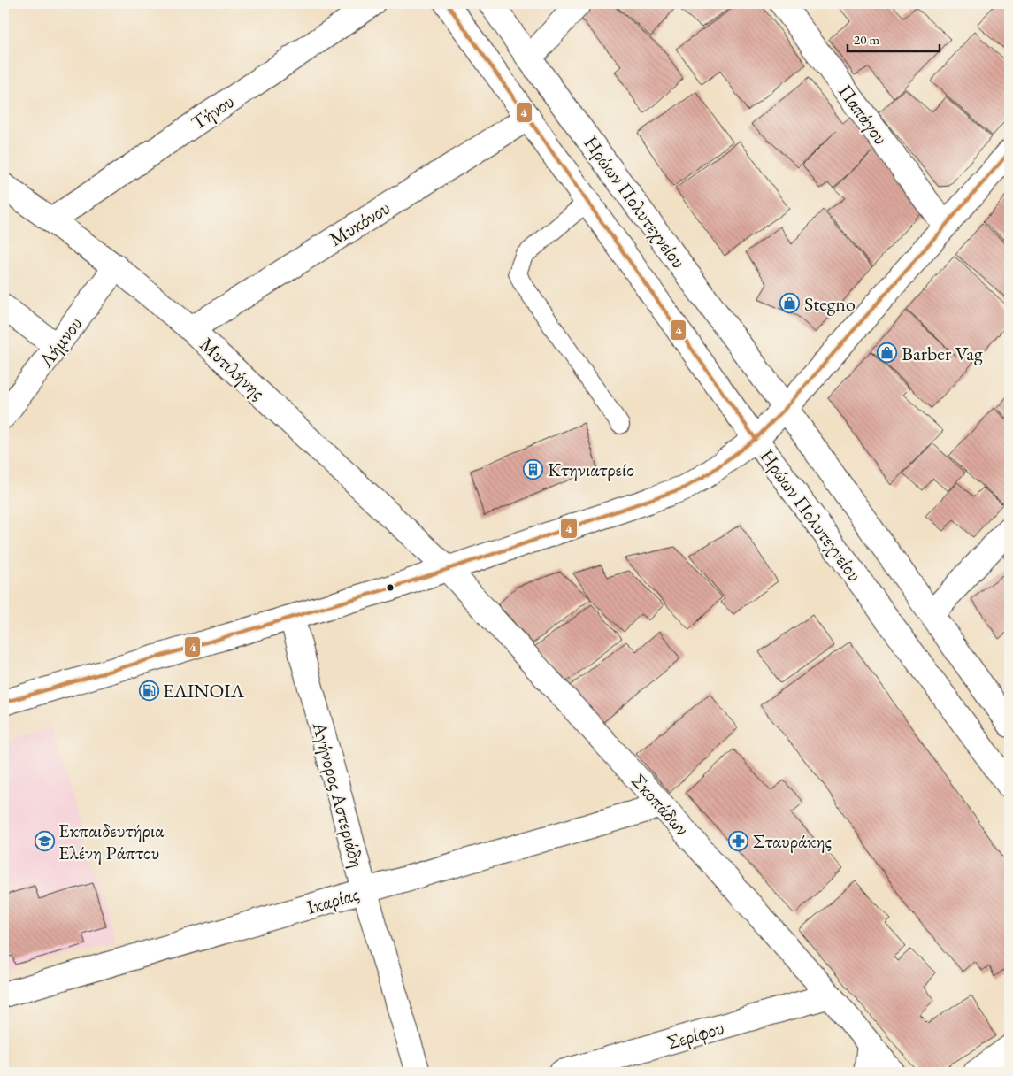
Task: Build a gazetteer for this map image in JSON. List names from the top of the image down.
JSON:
{
  "streets": {
    "street": [
      "Τήνου",
      "Παπάγου",
      "Ηρώων Πολυτεχνείου",
      "Μυκόνου",
      "Λήμνου",
      "Μυτιλήνης",
      "Αγήνορος Αστεριάδη",
      "Σκοπάδων",
      "Ικαρίας",
      "Σερίφου"
    ]
  },
  "crossings": [
    ["Τήνου", "Μυτιλήνης"],
    ["Ηρώων Πολυτεχνείου", "Μυκόνου"],
    ["Μυκόνου", "Μυτιλήνης"],
    ["Λήμνου", "Μυτιλήνης"],
    ["Μυτιλήνης", "Σκοπάδων"],
    ["Αγήνορος Αστεριάδη", "Ικαρίας"],
    ["Σκοπάδων", "Ικαρίας"],
    ["Σκοπάδων", "Σερίφου"]
  ],
  "places": {
    "shop": ["Stegno", "Barber Vag"],
    "building": ["Κτηνιατρείο"],
    "fuel station": ["ΕΛΙΝΟΙΛ"],
    "pharmacy": ["Σταυράκης"],
    "school or university": ["Εκπαιδευτήρια Ελένη Ράπτου"]
  },
  "lines": ["transit line 4"],
  "scale_bar": "20 m"
}
